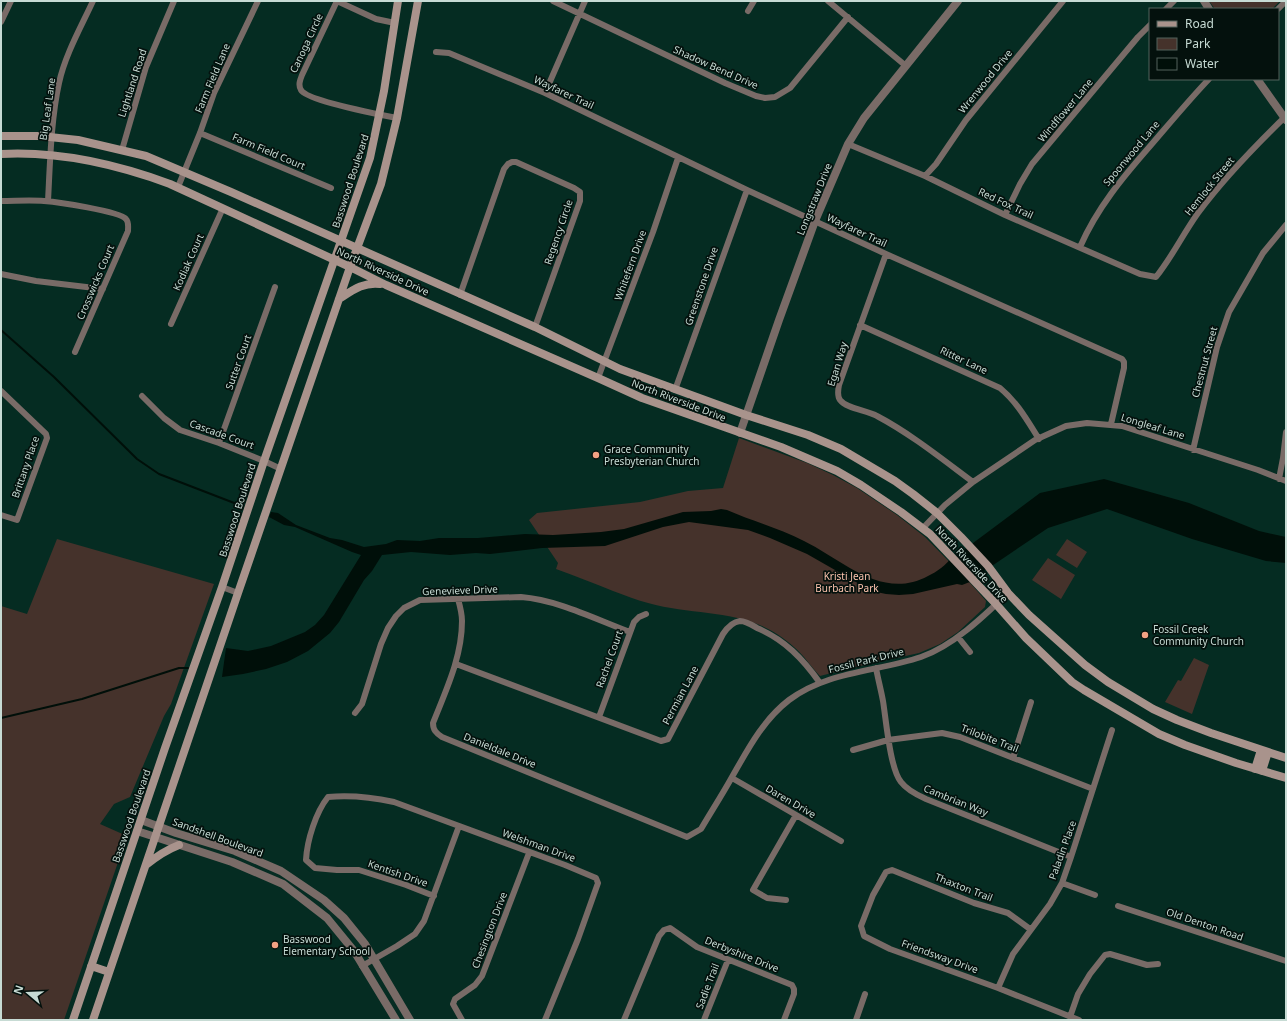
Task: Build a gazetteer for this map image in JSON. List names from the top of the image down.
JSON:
{
  "streets": {
    "main road": ["Basswood Boulevard", "North Riverside Drive"],
    "street": [
      "Canoga Circle",
      "Shadow Bend Drive",
      "Farm Field Lane",
      "Wrenwood Drive",
      "Lightland Road",
      "Wayfarer Trail",
      "Big Leaf Lane",
      "Windflower Lane",
      "Farm Field Court",
      "Spoonwood Lane",
      "Hemlock Street",
      "Longstraw Drive",
      "Red Fox Trail",
      "Regency Circle",
      "Kodiak Court",
      "Whitefern Drive",
      "Crosswicks Court",
      "Greenstone Drive",
      "Ritter Lane",
      "Sutter Court",
      "Chestnut Street",
      "Egan Way",
      "Longleaf Lane",
      "Cascade Court",
      "Brittany Place",
      "Genevieve Drive",
      "Rachel Court",
      "Fossil Park Drive",
      "Permian Lane",
      "Trilobite Trail",
      "Danieldale Drive",
      "Cambrian Way",
      "Daren Drive",
      "Sandshell Boulevard",
      "Welshman Drive",
      "Paladin Place",
      "Kentish Drive",
      "Thaxton Trail",
      "Old Denton Road",
      "Chesington Drive",
      "Derbyshire Drive",
      "Friendsway Drive",
      "Sadie Trail"
    ]
  },
  "crossings": [
    ["Canoga Circle", "Basswood Boulevard"],
    ["Farm Field Lane", "Farm Field Court"],
    ["Farm Field Lane", "North Riverside Drive"],
    ["Wrenwood Drive", "Red Fox Trail"],
    ["Lightland Road", "North Riverside Drive"],
    ["Wayfarer Trail", "Longstraw Drive"],
    ["Wayfarer Trail", "Whitefern Drive"],
    ["Wayfarer Trail", "Greenstone Drive"],
    ["Wayfarer Trail", "Egan Way"],
    ["Wayfarer Trail", "Longleaf Lane"],
    ["Big Leaf Lane", "North Riverside Drive"],
    ["Big Leaf Lane", "Crosswicks Court"],
    ["Windflower Lane", "Red Fox Trail"],
    ["Spoonwood Lane", "Red Fox Trail"],
    ["Basswood Boulevard", "North Riverside Drive"],
    ["Basswood Boulevard", "Cascade Court"],
    ["Basswood Boulevard", "Sandshell Boulevard"],
    ["Hemlock Street", "Red Fox Trail"],
    ["Longstraw Drive", "Red Fox Trail"],
    ["Longstraw Drive", "North Riverside Drive"],
    ["Regency Circle", "North Riverside Drive"],
    ["Kodiak Court", "North Riverside Drive"],
    ["Whitefern Drive", "North Riverside Drive"],
    ["North Riverside Drive", "Greenstone Drive"],
    ["North Riverside Drive", "Longleaf Lane"],
    ["North Riverside Drive", "Fossil Park Drive"],
    ["Ritter Lane", "Egan Way"],
    ["Ritter Lane", "Longleaf Lane"],
    ["Sutter Court", "Cascade Court"],
    ["Chestnut Street", "Longleaf Lane"],
    ["Egan Way", "Longleaf Lane"],
    ["Genevieve Drive", "Rachel Court"],
    ["Genevieve Drive", "Danieldale Drive"],
    ["Rachel Court", "Permian Lane"],
    ["Fossil Park Drive", "Permian Lane"],
    ["Fossil Park Drive", "Danieldale Drive"],
    ["Fossil Park Drive", "Cambrian Way"],
    ["Fossil Park Drive", "Daren Drive"],
    ["Permian Lane", "Danieldale Drive"],
    ["Trilobite Trail", "Cambrian Way"],
    ["Trilobite Trail", "Paladin Place"],
    ["Cambrian Way", "Paladin Place"],
    ["Welshman Drive", "Kentish Drive"],
    ["Welshman Drive", "Chesington Drive"],
    ["Paladin Place", "Thaxton Trail"],
    ["Paladin Place", "Friendsway Drive"],
    ["Thaxton Trail", "Friendsway Drive"],
    ["Derbyshire Drive", "Sadie Trail"]
  ],
  "parks": ["Kristi Jean Burbach Park"],
  "places": ["Grace Community Presbyterian Church", "Fossil Creek Community Church", "Basswood Elementary School"],
  "legend": ["Road", "Park", "Water"],
  "north": "left"
}
